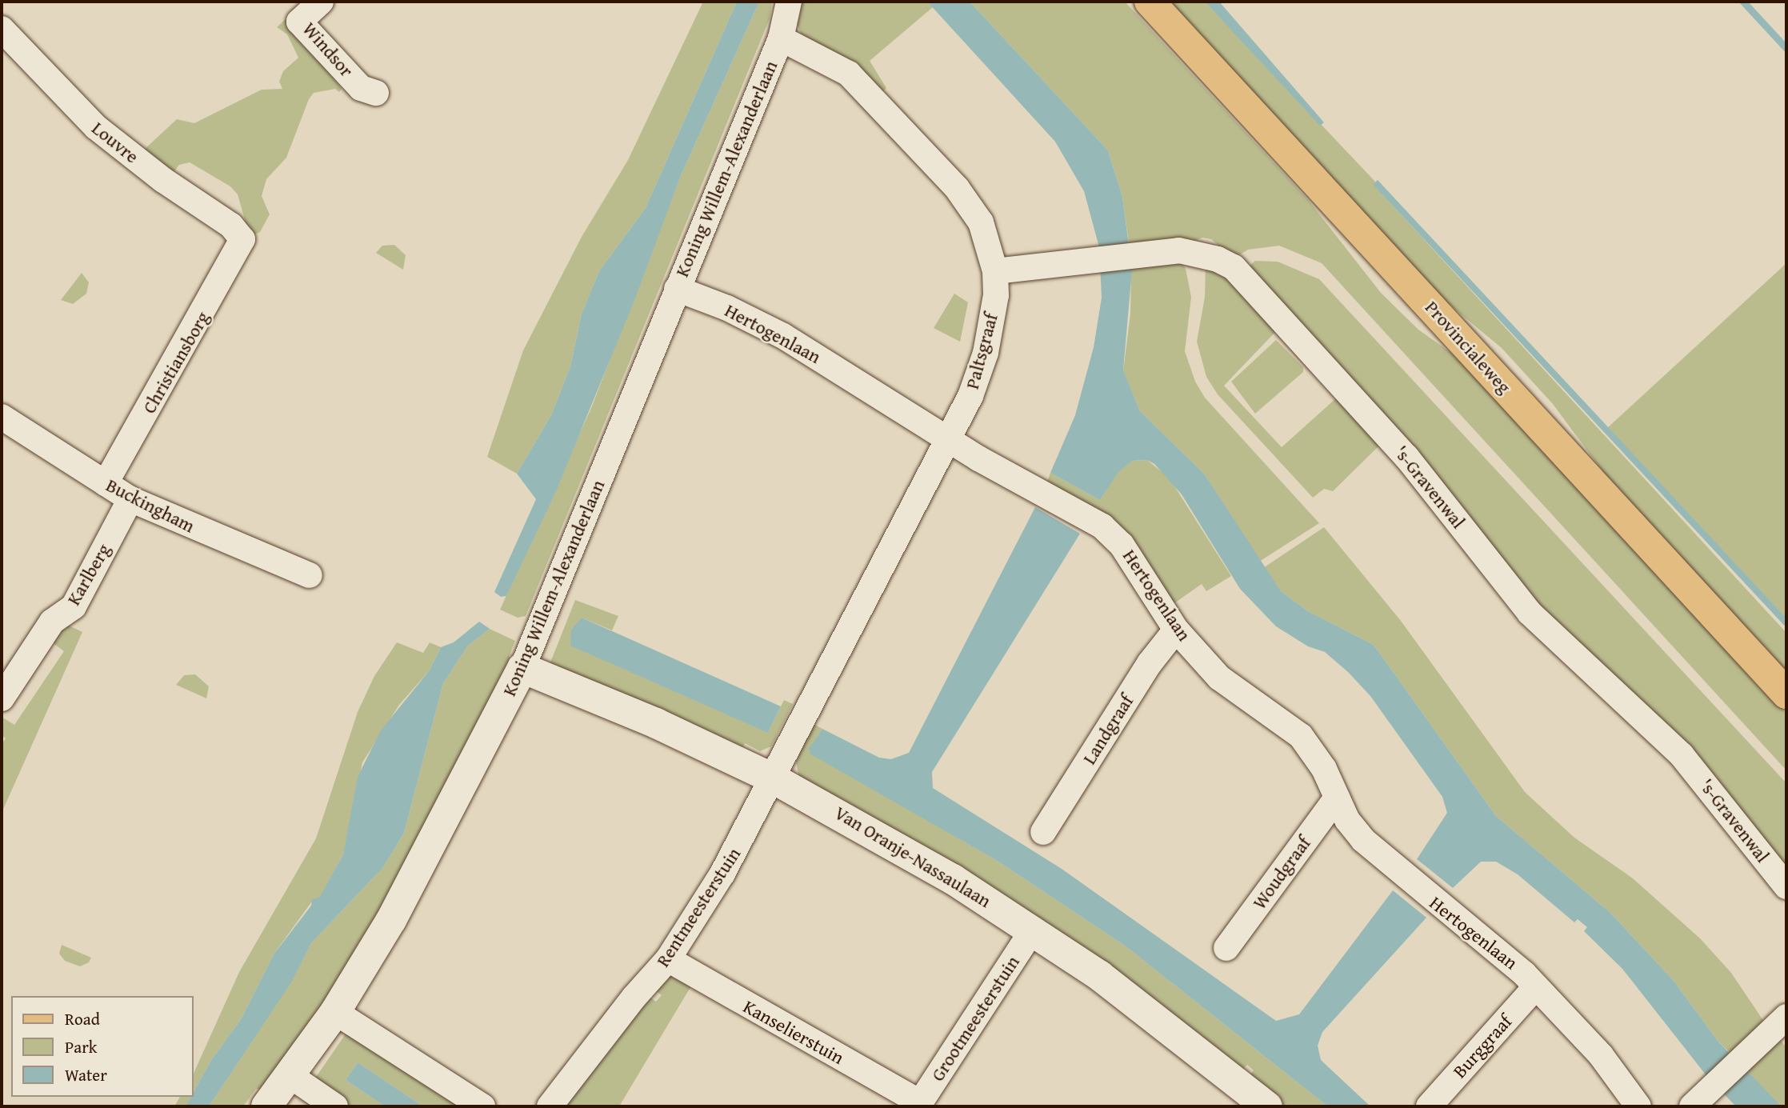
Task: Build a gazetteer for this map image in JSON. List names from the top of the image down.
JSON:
{
  "streets": {
    "main road": ["Provincialeweg"],
    "street": [
      "Windsor",
      "Louvre",
      "Koning Willem-Alexanderlaan",
      "Hertogenlaan",
      "Paltsgraaf",
      "Christiansborg",
      "'s-Gravenwal",
      "Buckingham",
      "Karlberg",
      "Landgraaf",
      "Van Oranje-Nassaulaan",
      "Woudgraaf",
      "Rentmeesterstuin",
      "Grootmeesterstuin",
      "Kanselierstuin",
      "Burggraaf"
    ]
  },
  "crossings": [
    ["Louvre", "Christiansborg"],
    ["Koning Willem-Alexanderlaan", "Hertogenlaan"],
    ["Koning Willem-Alexanderlaan", "Paltsgraaf"],
    ["Koning Willem-Alexanderlaan", "Van Oranje-Nassaulaan"],
    ["Hertogenlaan", "Paltsgraaf"],
    ["Hertogenlaan", "Landgraaf"],
    ["Hertogenlaan", "Woudgraaf"],
    ["Hertogenlaan", "Burggraaf"],
    ["Paltsgraaf", "'s-Gravenwal"],
    ["Paltsgraaf", "Van Oranje-Nassaulaan"],
    ["Paltsgraaf", "Rentmeesterstuin"],
    ["Christiansborg", "Buckingham"],
    ["Buckingham", "Karlberg"],
    ["Van Oranje-Nassaulaan", "Rentmeesterstuin"],
    ["Van Oranje-Nassaulaan", "Grootmeesterstuin"],
    ["Rentmeesterstuin", "Kanselierstuin"],
    ["Grootmeesterstuin", "Kanselierstuin"]
  ],
  "legend": ["Road", "Park", "Water"]
}
